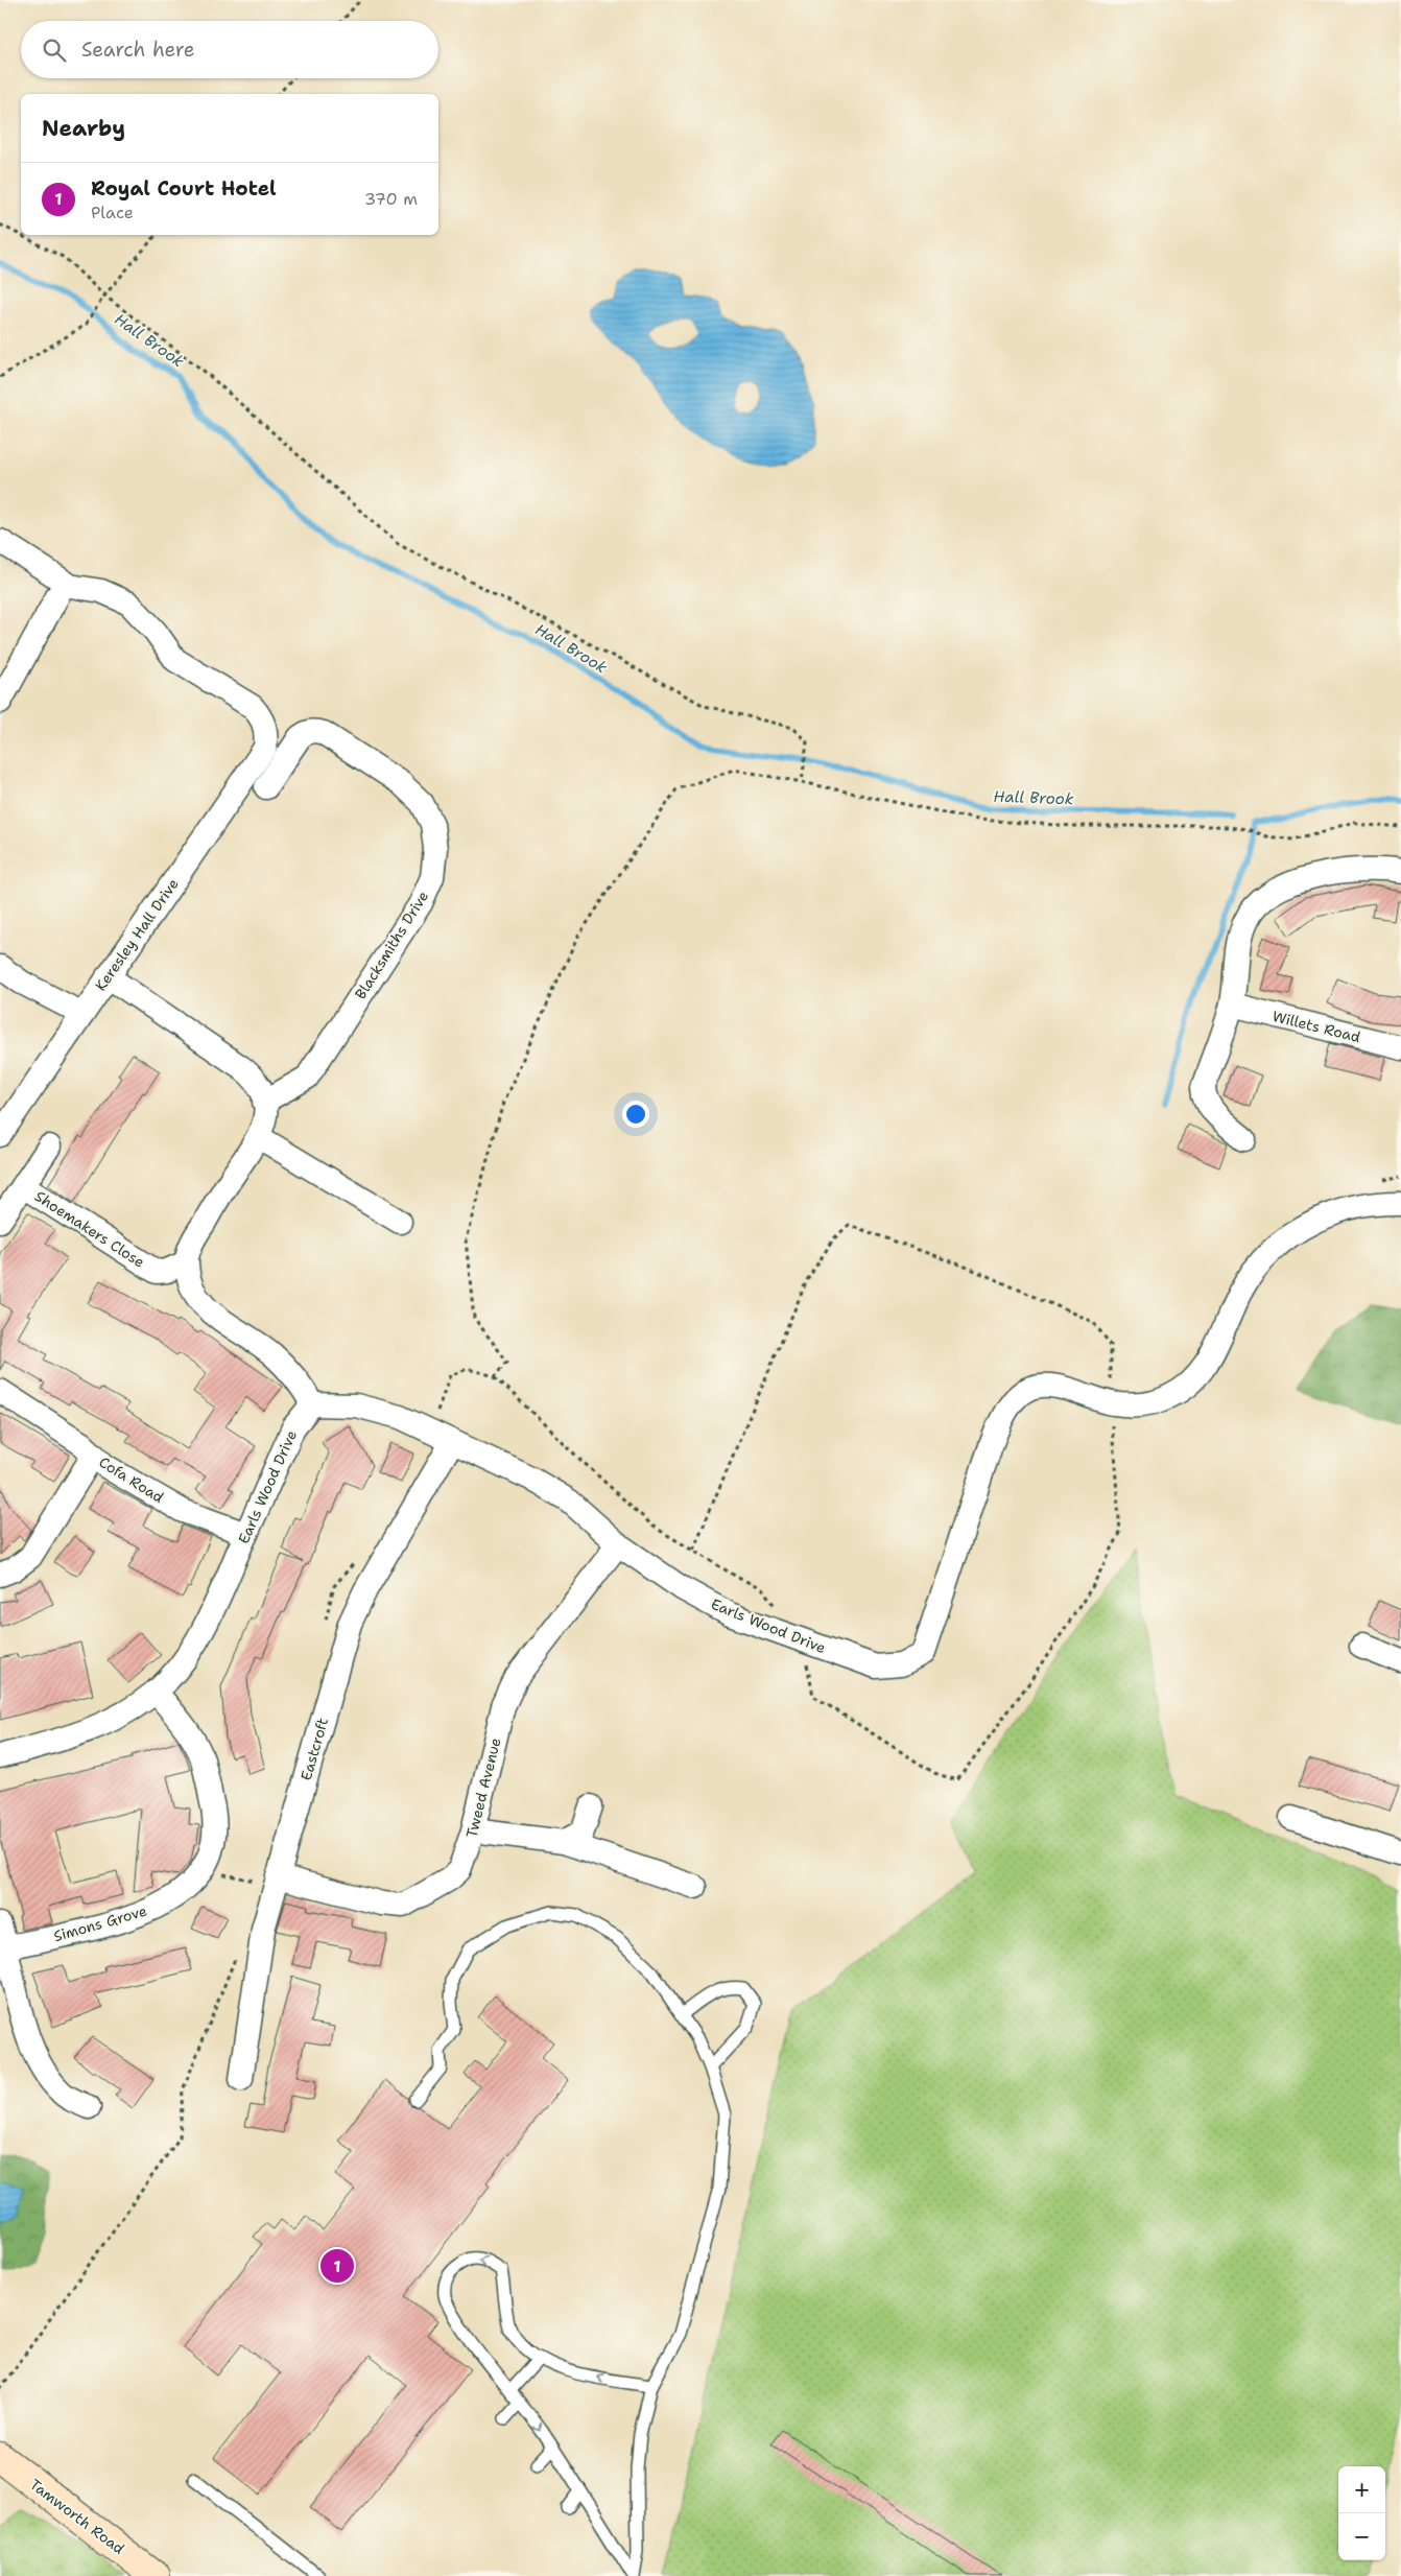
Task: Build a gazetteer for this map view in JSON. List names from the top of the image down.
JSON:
{
  "streets": {
    "main road": ["Tamworth Road"],
    "street": [
      "Keresley Hall Drive",
      "Blacksmiths Drive",
      "Willets Road",
      "Shoemakers Close",
      "Cofa Road",
      "Earls Wood Drive",
      "Eastcroft",
      "Tweed Avenue",
      "Simons Grove"
    ]
  },
  "crossings": [
    ["Cofa Road", "Earls Wood Drive"],
    ["Earls Wood Drive", "Eastcroft"],
    ["Earls Wood Drive", "Tweed Avenue"],
    ["Earls Wood Drive", "Simons Grove"],
    ["Eastcroft", "Tweed Avenue"]
  ],
  "water": ["Hall Brook"],
  "page": {
    "search": "Search here",
    "heading": "Nearby",
    "list": [
      {
        "mark": "1",
        "name": "Royal Court Hotel",
        "note": "Place",
        "value": "370 m"
      }
    ],
    "pins": "1",
    "map_buttons": ["+", "−"]
  }
}
